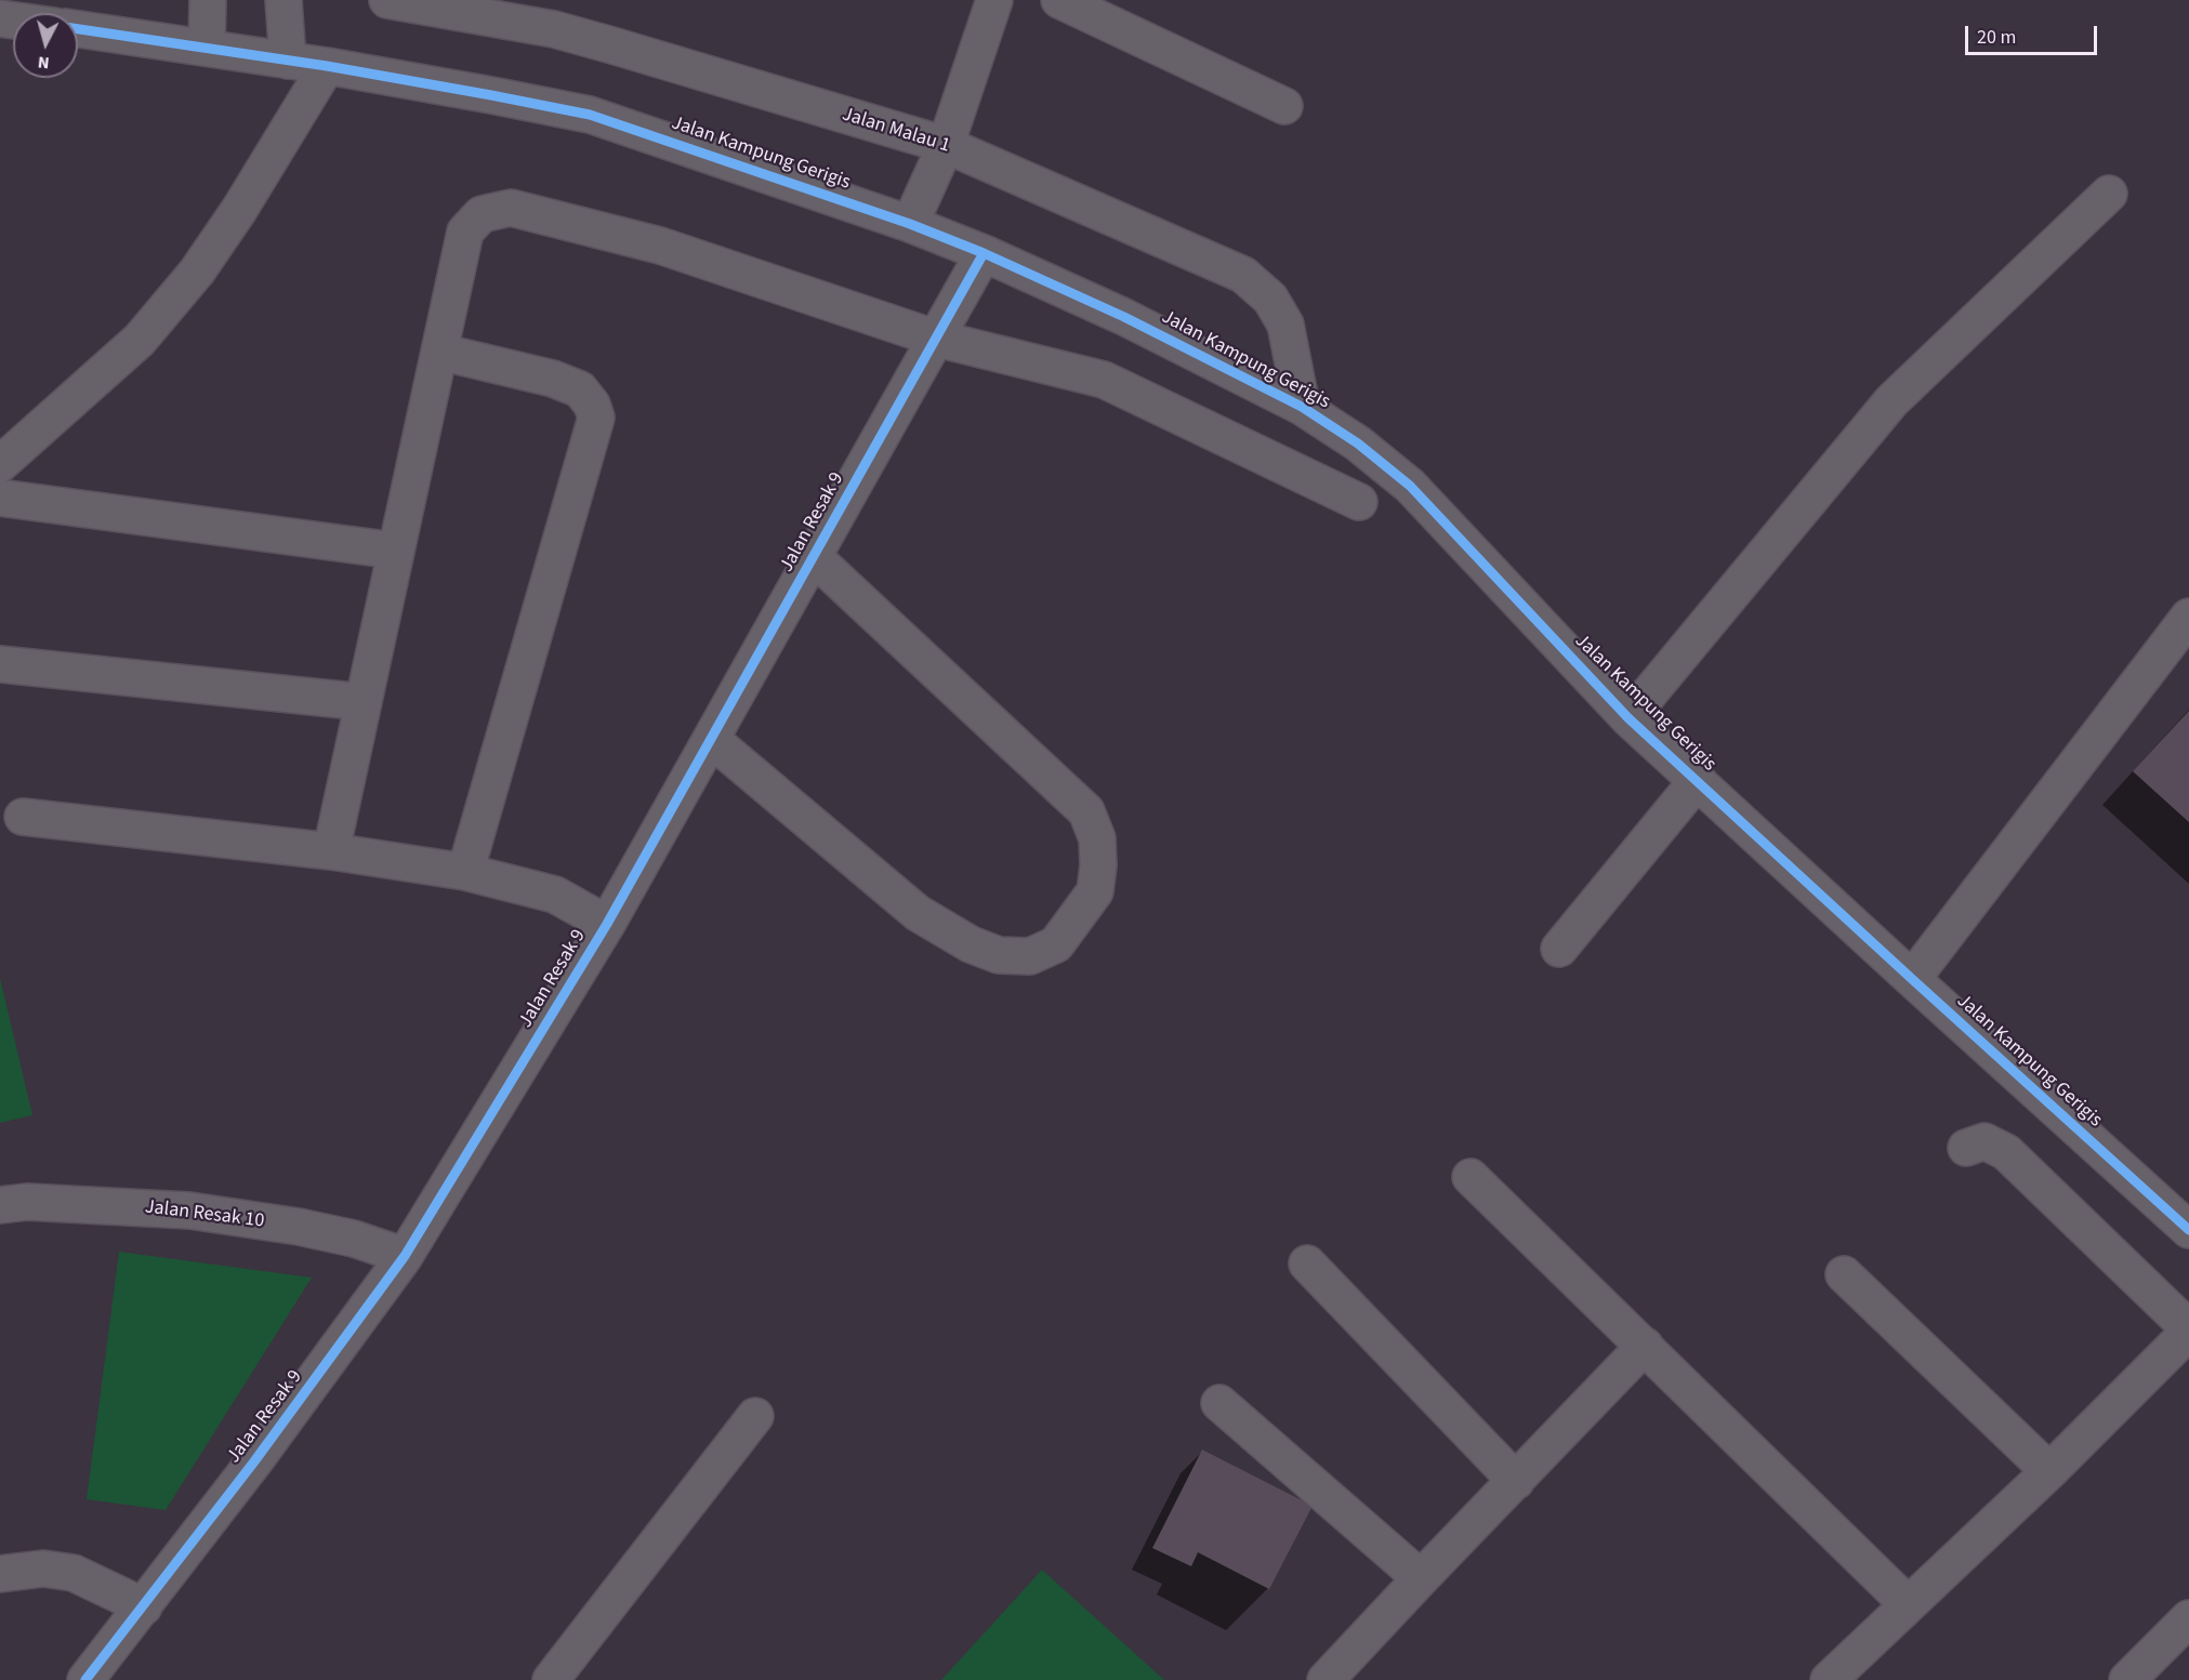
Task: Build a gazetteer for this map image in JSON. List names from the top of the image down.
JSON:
{
  "streets": {
    "street": [
      "Jalan Malau 1",
      "Jalan Kampung Gerigis",
      "Jalan Resak 9",
      "Jalan Resak 10"
    ]
  },
  "crossings": [
    ["Jalan Malau 1", "Jalan Kampung Gerigis"],
    ["Jalan Kampung Gerigis", "Jalan Resak 9"],
    ["Jalan Resak 9", "Jalan Resak 10"]
  ],
  "scale_bar": "20 m",
  "north": "bottom"
}
